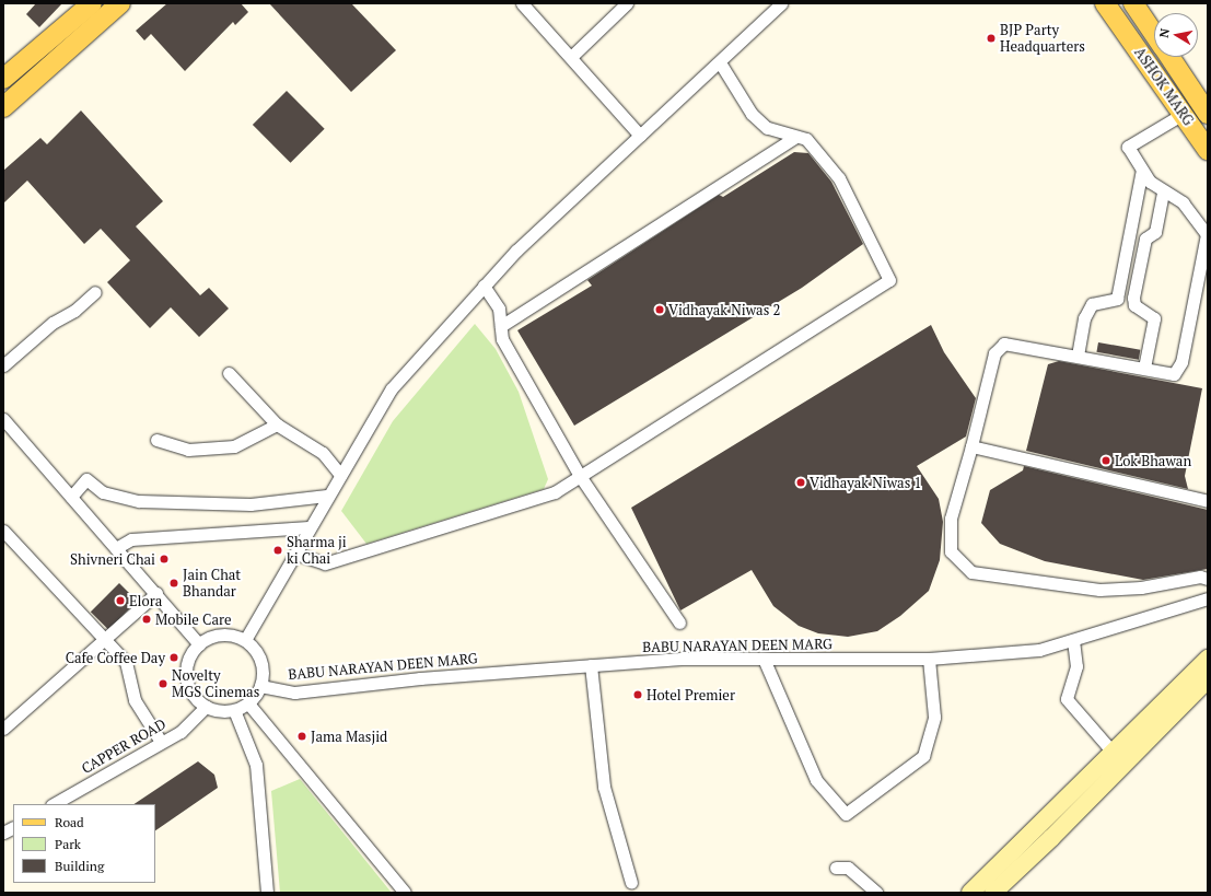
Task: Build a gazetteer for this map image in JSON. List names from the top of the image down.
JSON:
{
  "streets": {
    "main road": ["ASHOK MARG"],
    "street": ["BABU NARAYAN DEEN MARG", "CAPPER ROAD"]
  },
  "crossings": [
    ["BABU NARAYAN DEEN MARG", "CAPPER ROAD"]
  ],
  "places": [
    "BJP Party Headquarters",
    "Vidhayak Niwas 2",
    "Lok Bhawan",
    "Vidhayak Niwas 1",
    "Sharma ji ki Chai",
    "Shivneri Chai",
    "Jain Chat Bhandar",
    "Elora",
    "Mobile Care",
    "Cafe Coffee Day",
    "Novelty MGS Cinemas",
    "Hotel Premier",
    "Jama Masjid"
  ],
  "legend": ["Road", "Park", "Building"],
  "north": "left"
}
